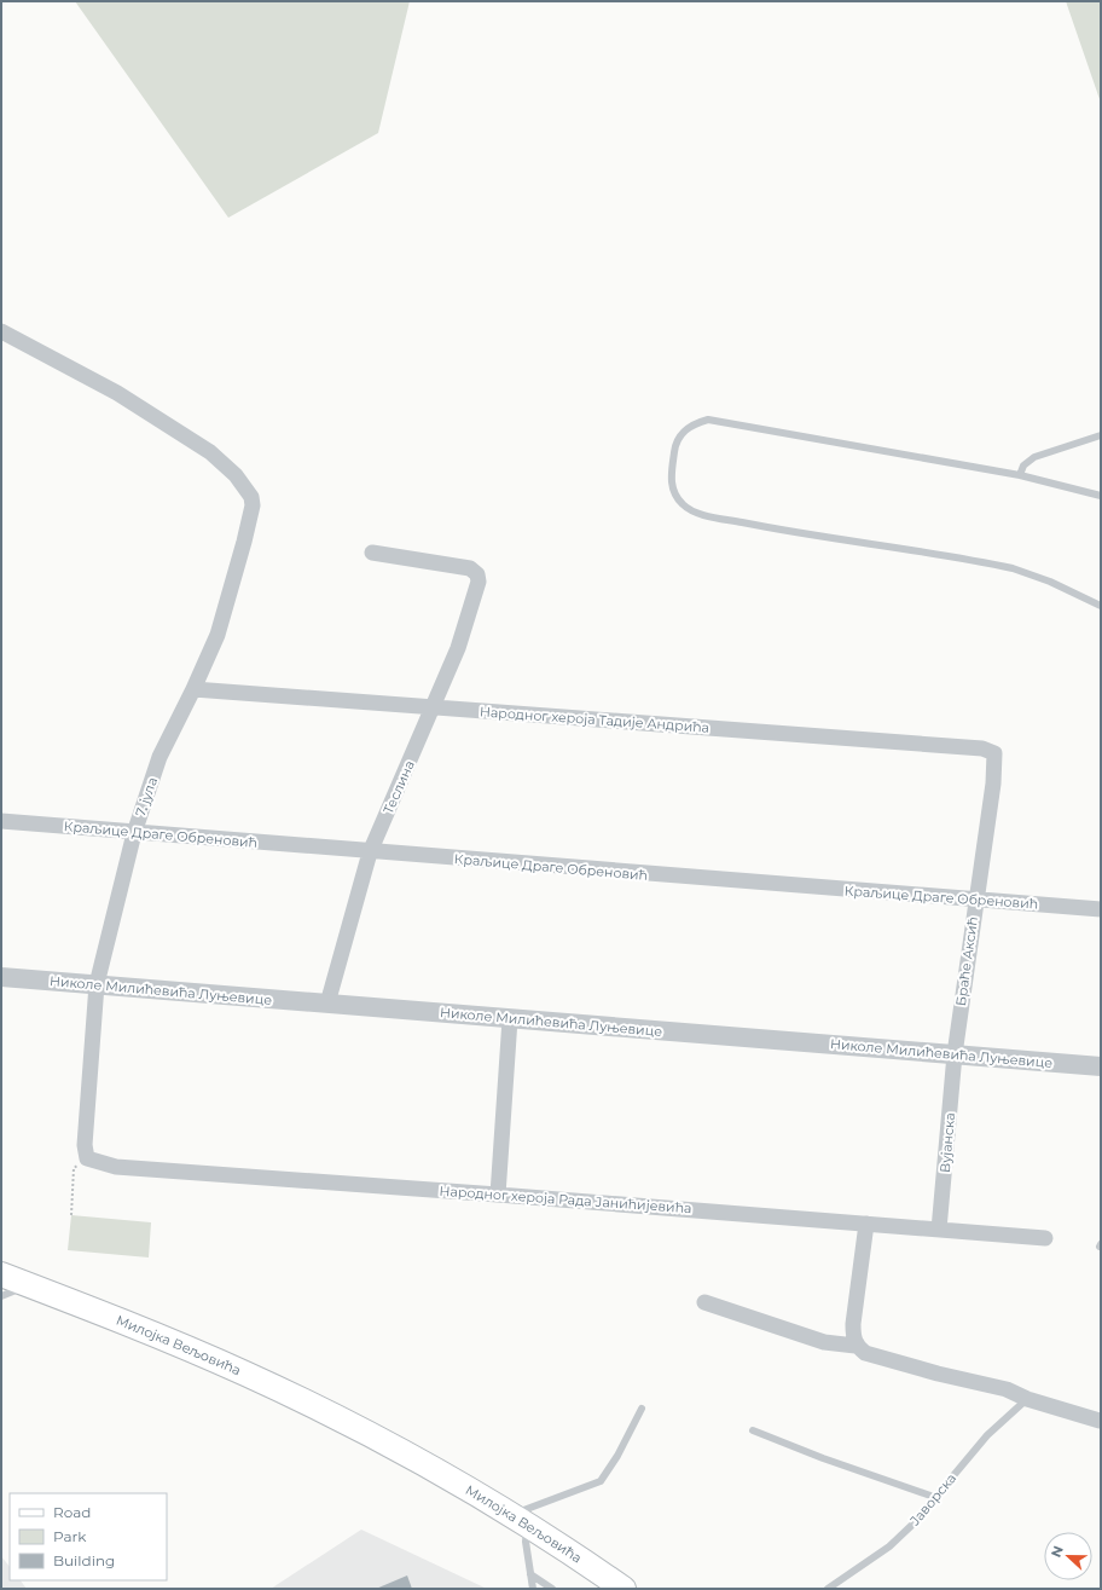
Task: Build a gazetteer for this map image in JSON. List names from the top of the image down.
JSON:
{
  "streets": {
    "main road": ["Милојка Вељовића"],
    "street": [
      "Народног хероја Тадије Андрића",
      "Теслина",
      "7. јула",
      "Краљице Драге Обреновић",
      "Браће Аксић",
      "Николе Милићевића Луњевице",
      "Вујанска",
      "Народног хероја Рада Јанићијевића"
    ],
    "lane": ["Јаворска"]
  },
  "crossings": [
    ["Народног хероја Тадије Андрића", "Теслина"],
    ["Народног хероја Тадије Андрића", "7. јула"],
    ["Народног хероја Тадије Андрића", "Браће Аксић"],
    ["Теслина", "Краљице Драге Обреновић"],
    ["Теслина", "Николе Милићевића Луњевице"],
    ["7. јула", "Краљице Драге Обреновић"],
    ["7. јула", "Николе Милићевића Луњевице"],
    ["7. јула", "Народног хероја Рада Јанићијевића"],
    ["Краљице Драге Обреновић", "Браће Аксић"],
    ["Браће Аксић", "Николе Милићевића Луњевице"],
    ["Браће Аксић", "Вујанска"],
    ["Николе Милићевића Луњевице", "Вујанска"],
    ["Вујанска", "Народног хероја Рада Јанићијевића"]
  ],
  "legend": ["Road", "Park", "Building"],
  "north": "left"
}
